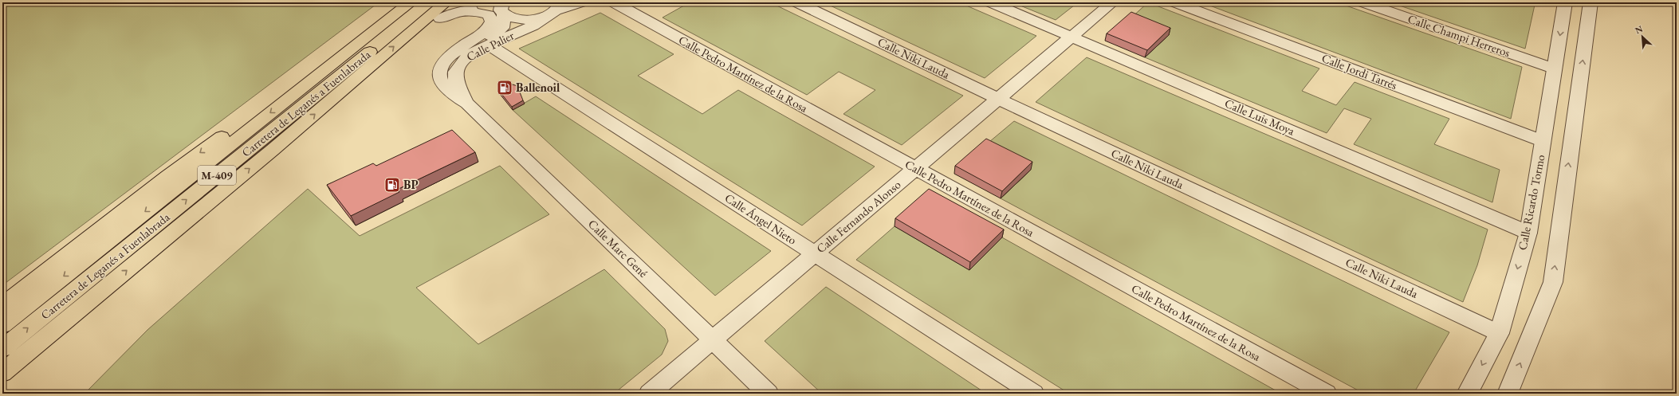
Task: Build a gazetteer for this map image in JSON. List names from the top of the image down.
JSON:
{
  "streets": {
    "highway": ["Carretera de Leganés a Fuenlabrada", "M-409"],
    "street": [
      "Calle Champi Herreros",
      "Calle Palier",
      "Calle Niki Lauda",
      "Calle Jordi Tarrés",
      "Calle Pedro Martínez de la Rosa",
      "Calle Luis Moya",
      "Calle Ricardo Tormo",
      "Calle Fernando Alonso",
      "Calle Ángel Nieto",
      "Calle Marc Gené"
    ]
  },
  "crossings": [
    ["Calle Champi Herreros", "Calle Ricardo Tormo"],
    ["Calle Palier", "M-409"],
    ["Calle Palier", "Calle Ángel Nieto"],
    ["Calle Palier", "Calle Marc Gené"],
    ["Calle Niki Lauda", "Calle Ricardo Tormo"],
    ["Calle Niki Lauda", "Calle Fernando Alonso"],
    ["Calle Jordi Tarrés", "Calle Ricardo Tormo"],
    ["Calle Pedro Martínez de la Rosa", "Calle Fernando Alonso"],
    ["Calle Luis Moya", "Calle Ricardo Tormo"],
    ["Calle Luis Moya", "Calle Fernando Alonso"],
    ["Calle Fernando Alonso", "Calle Ángel Nieto"],
    ["Calle Fernando Alonso", "Calle Marc Gené"]
  ],
  "places": {
    "fuel station": ["Ballenoil", "BP"]
  },
  "north": "top left"
}
